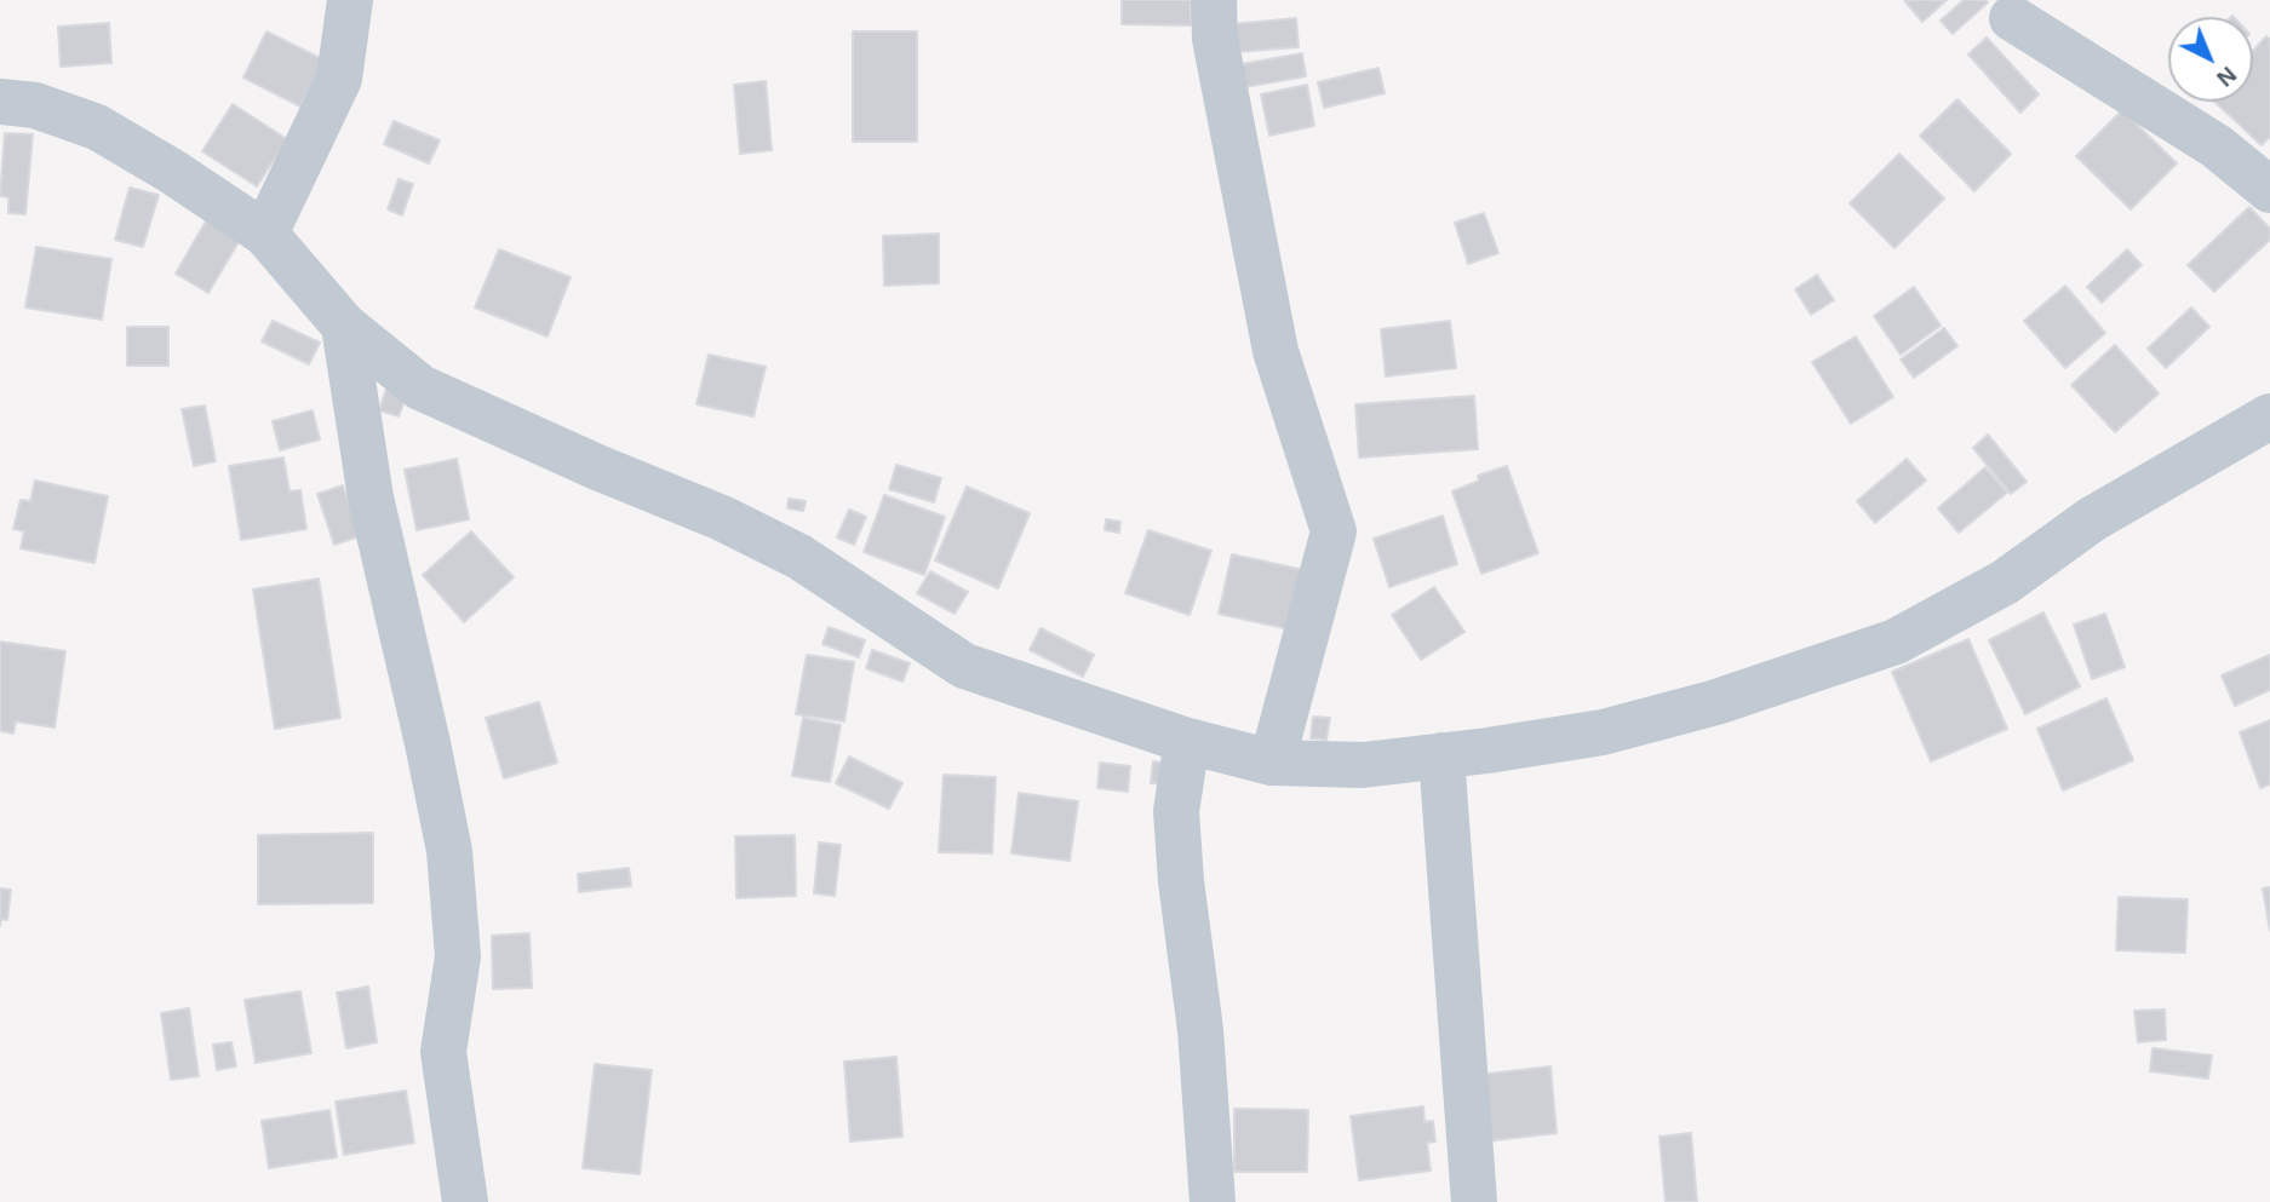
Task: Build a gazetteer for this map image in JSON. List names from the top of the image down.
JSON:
{
  "north": "bottom right"
}
